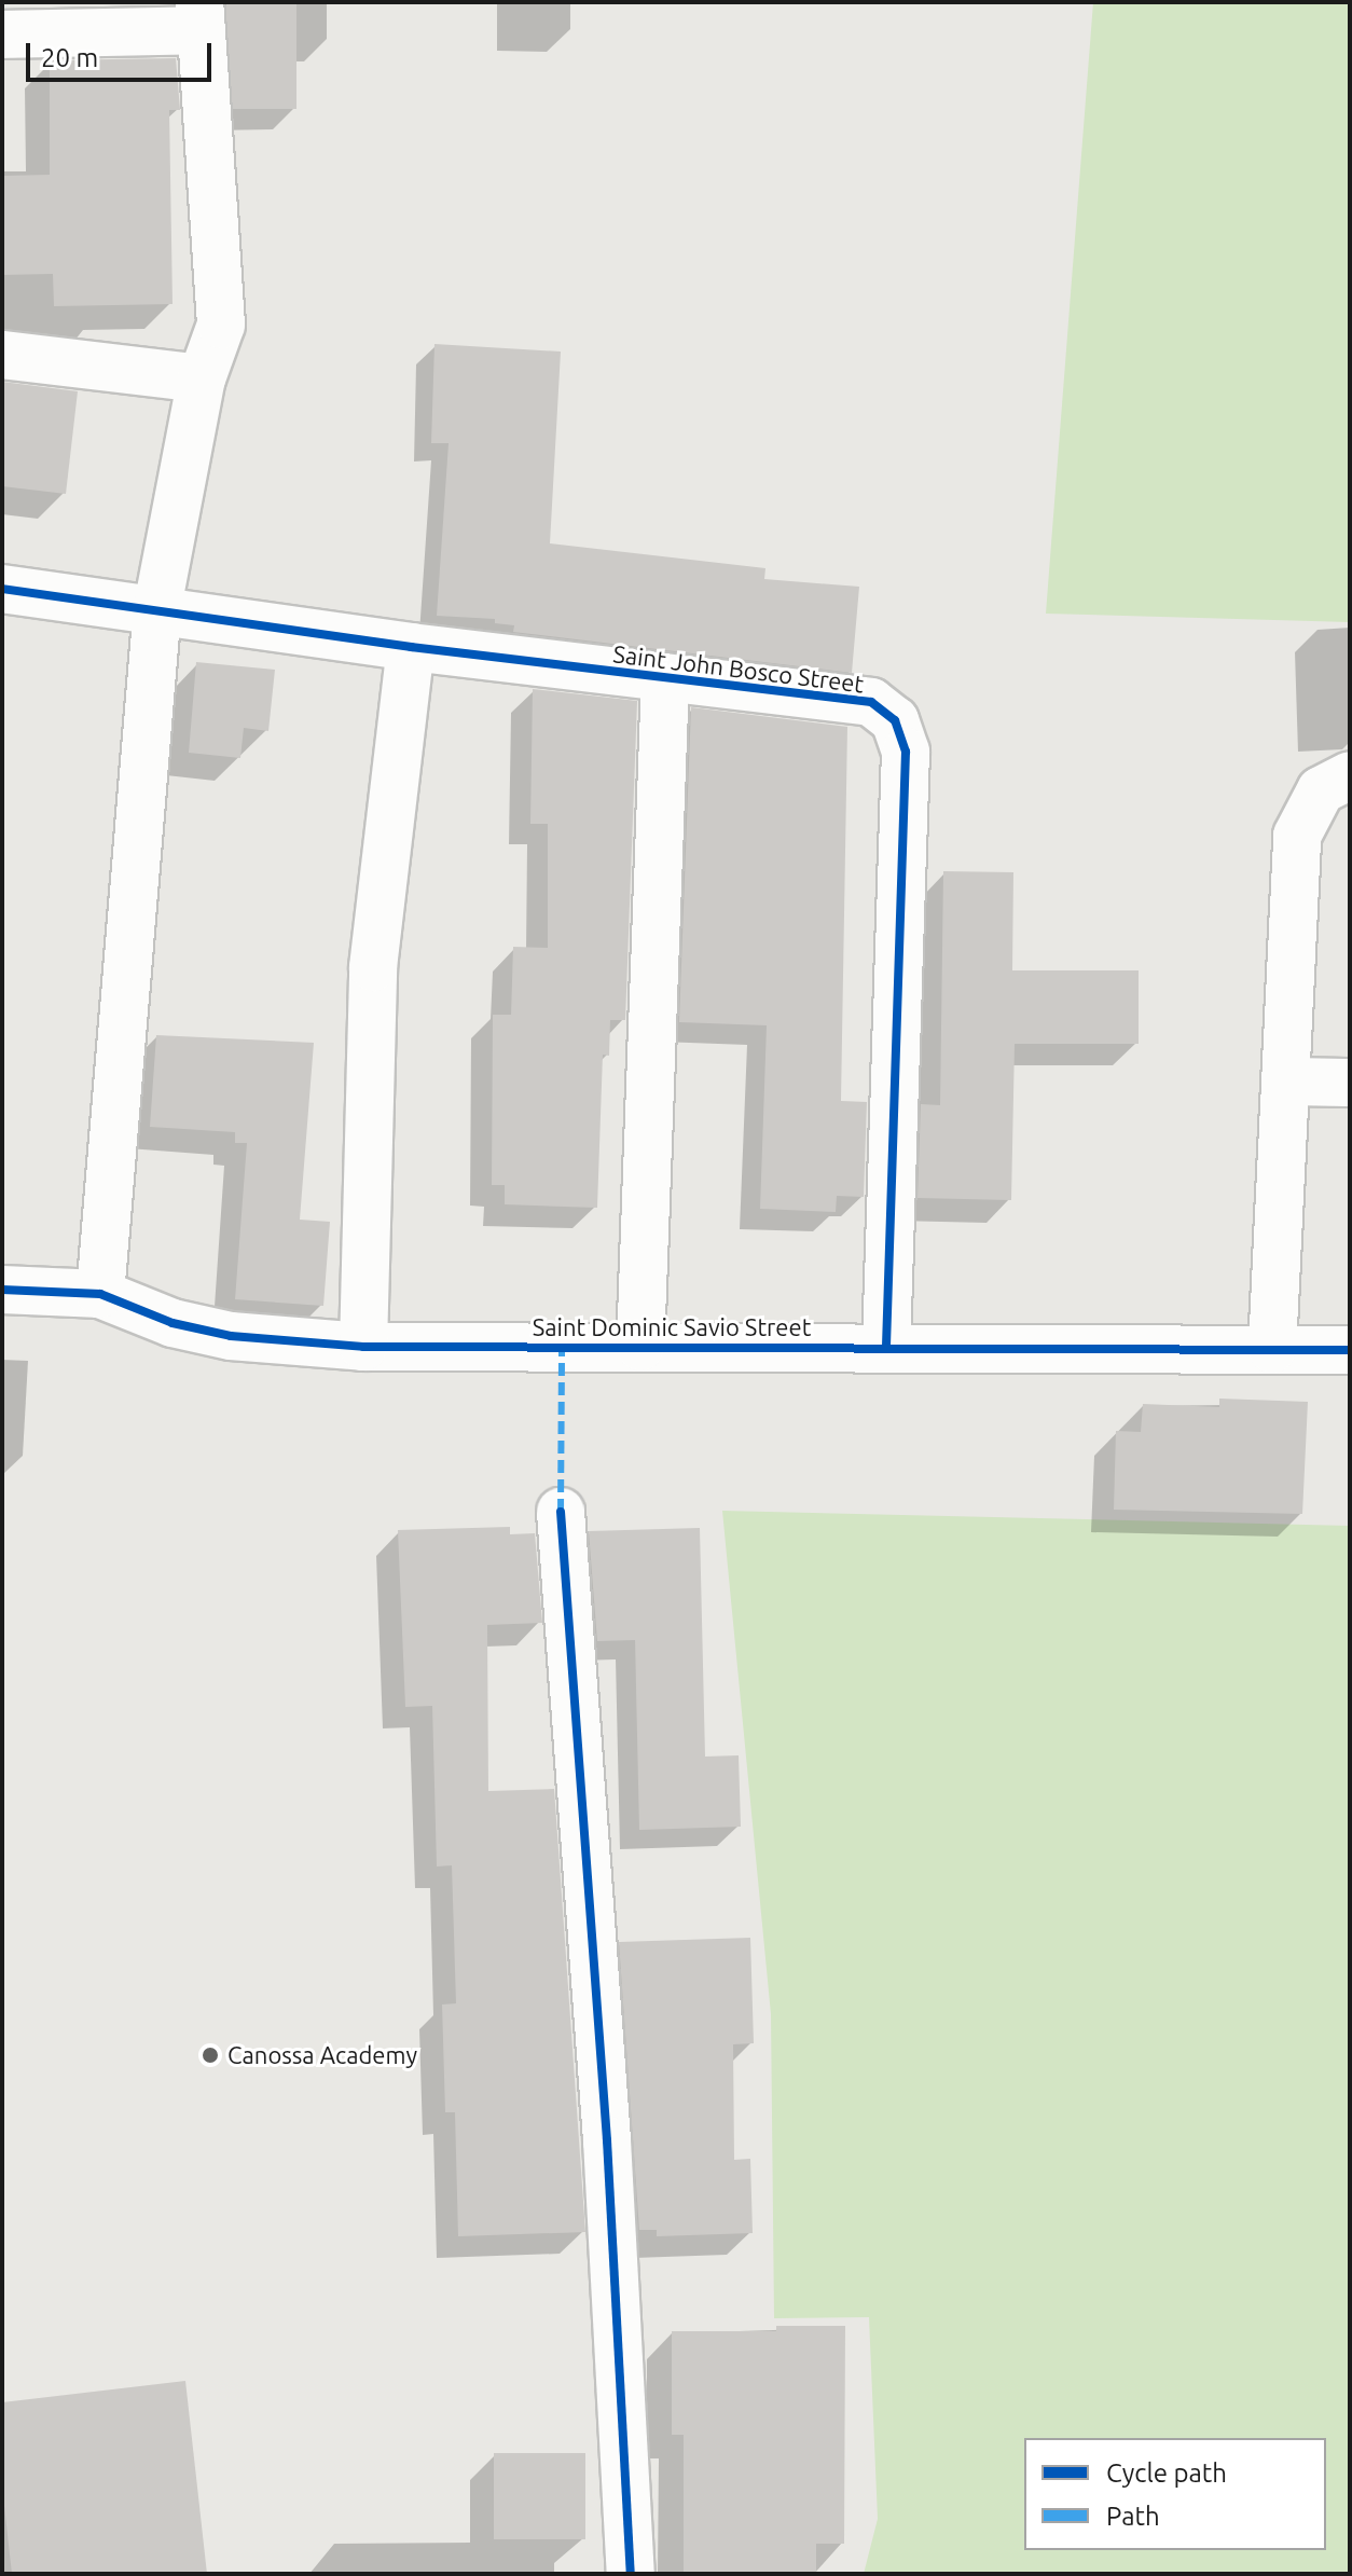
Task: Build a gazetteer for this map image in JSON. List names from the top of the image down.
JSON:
{
  "streets": {
    "street": ["Saint John Bosco Street", "Saint Dominic Savio Street"]
  },
  "crossings": [
    ["Saint John Bosco Street", "Saint Dominic Savio Street"]
  ],
  "places": ["Canossa Academy"],
  "legend": ["Cycle path", "Path"],
  "scale_bar": "20 m"
}
